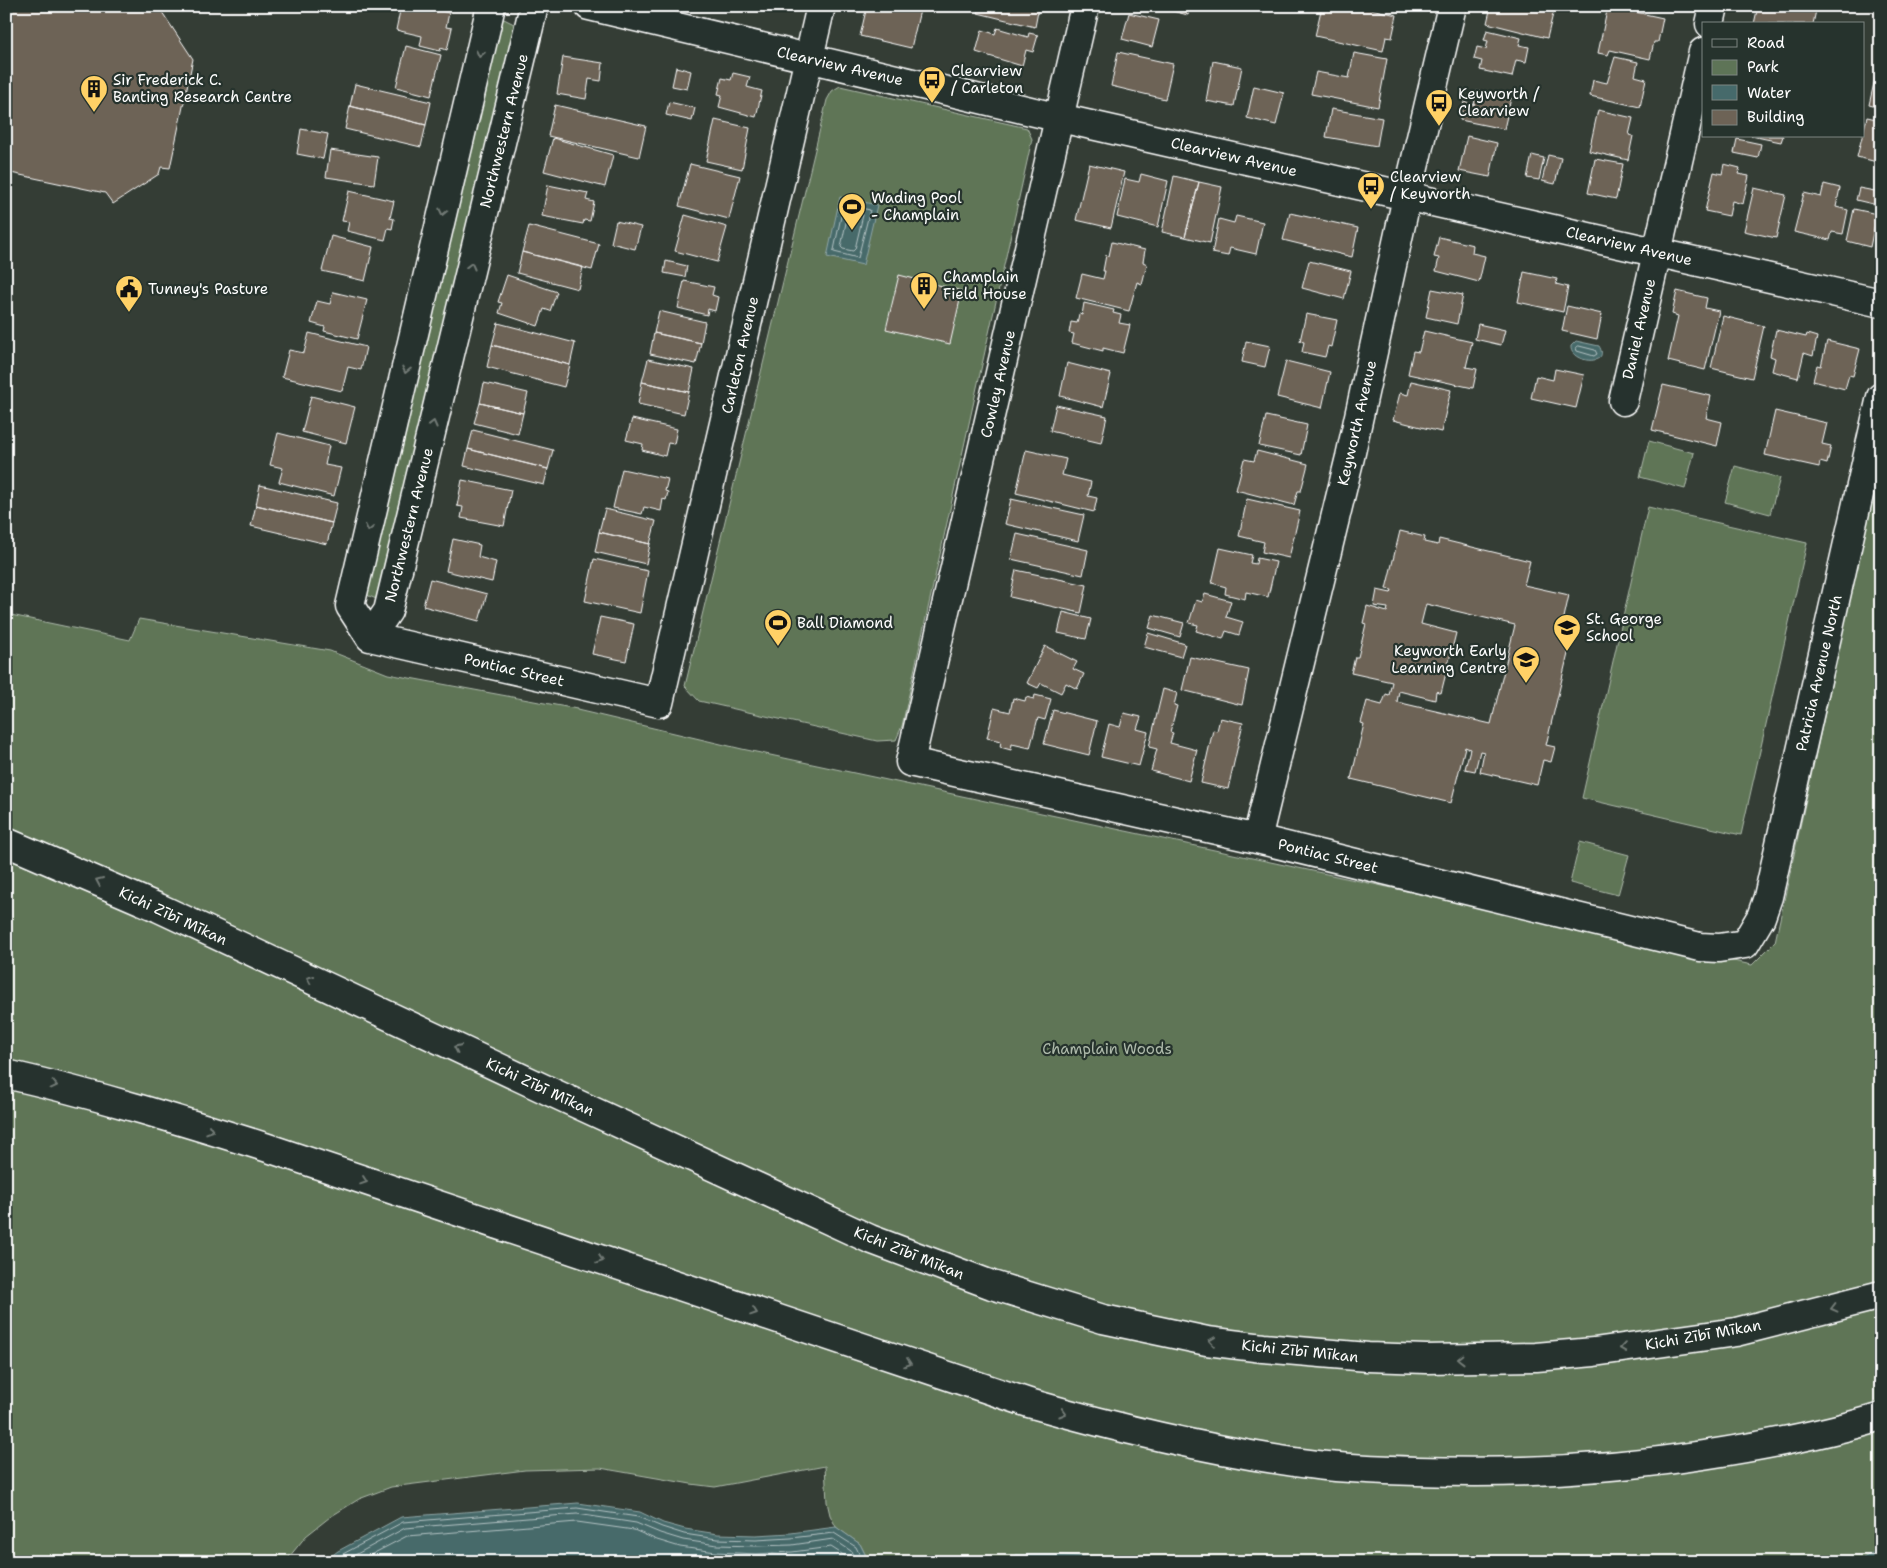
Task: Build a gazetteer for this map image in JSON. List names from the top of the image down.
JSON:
{
  "streets": {
    "main road": [
      "Clearview Avenue",
      "Northwestern Avenue",
      "Daniel Avenue",
      "Carleton Avenue",
      "Cowley Avenue",
      "Keyworth Avenue",
      "Pontiac Street",
      "Patricia Avenue North",
      "Kichi Zībī Mīkan"
    ]
  },
  "crossings": [
    ["Clearview Avenue", "Daniel Avenue"],
    ["Clearview Avenue", "Carleton Avenue"],
    ["Clearview Avenue", "Cowley Avenue"],
    ["Clearview Avenue", "Keyworth Avenue"],
    ["Northwestern Avenue", "Pontiac Street"],
    ["Carleton Avenue", "Pontiac Street"],
    ["Cowley Avenue", "Pontiac Street"],
    ["Keyworth Avenue", "Pontiac Street"],
    ["Pontiac Street", "Patricia Avenue North"]
  ],
  "parks": ["Champlain Woods"],
  "places": {
    "bus stop": ["Clearview / Carleton", "Keyworth / Clearview", "Clearview / Keyworth"],
    "building": ["Sir Frederick C. Banting Research Centre", "Champlain Field House"],
    "sports": ["Wading Pool - Champlain", "Ball Diamond"],
    "public building": ["Tunney's Pasture"],
    "school or university": ["St. George School", "Keyworth Early Learning Centre"]
  },
  "legend": [
    "Road",
    "Park",
    "Water",
    "Building"
  ]
}
